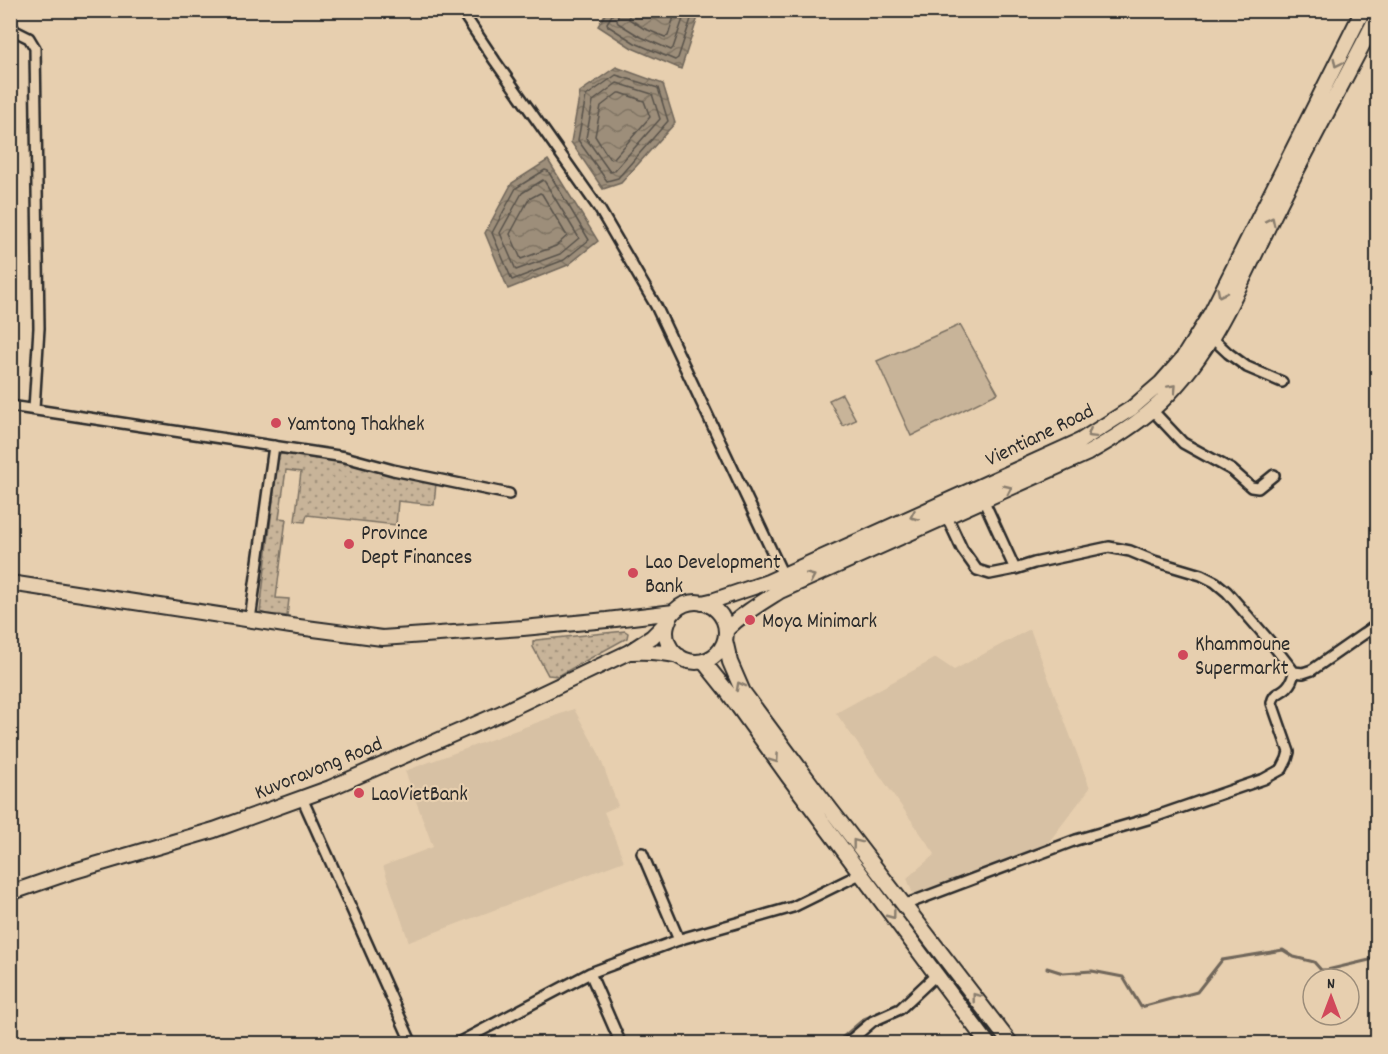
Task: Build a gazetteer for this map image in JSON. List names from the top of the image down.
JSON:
{
  "streets": {
    "main road": ["Vientiane Road", "Kuvoravong Road"]
  },
  "crossings": [
    ["Vientiane Road", "Kuvoravong Road"]
  ],
  "places": [
    "Yamtong Thakhek",
    "Province Dept Finances",
    "Lao Development Bank",
    "Moya Minimark",
    "Khammoune Supermarkt",
    "LaoVietBank"
  ],
  "north": "top"
}
